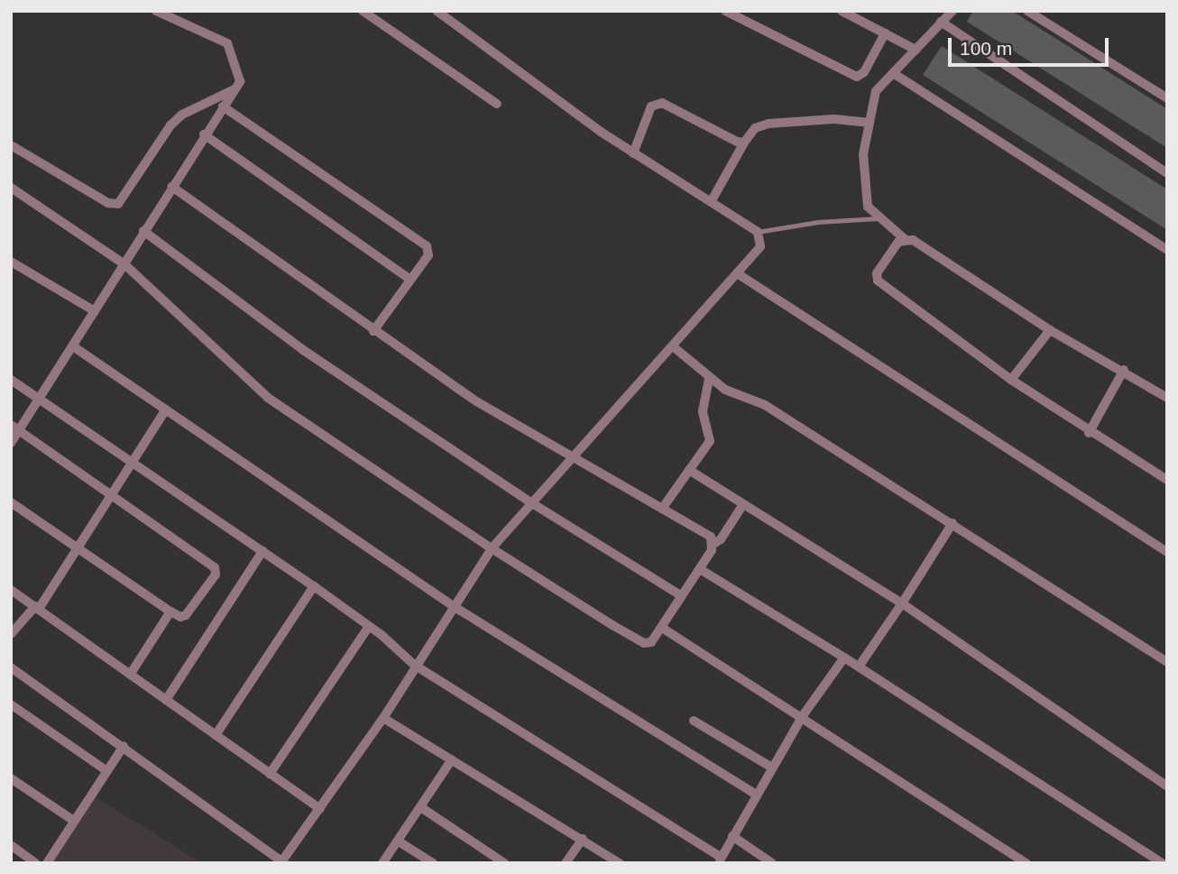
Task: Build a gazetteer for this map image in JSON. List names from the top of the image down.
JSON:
{
  "scale_bar": "100 m"
}
